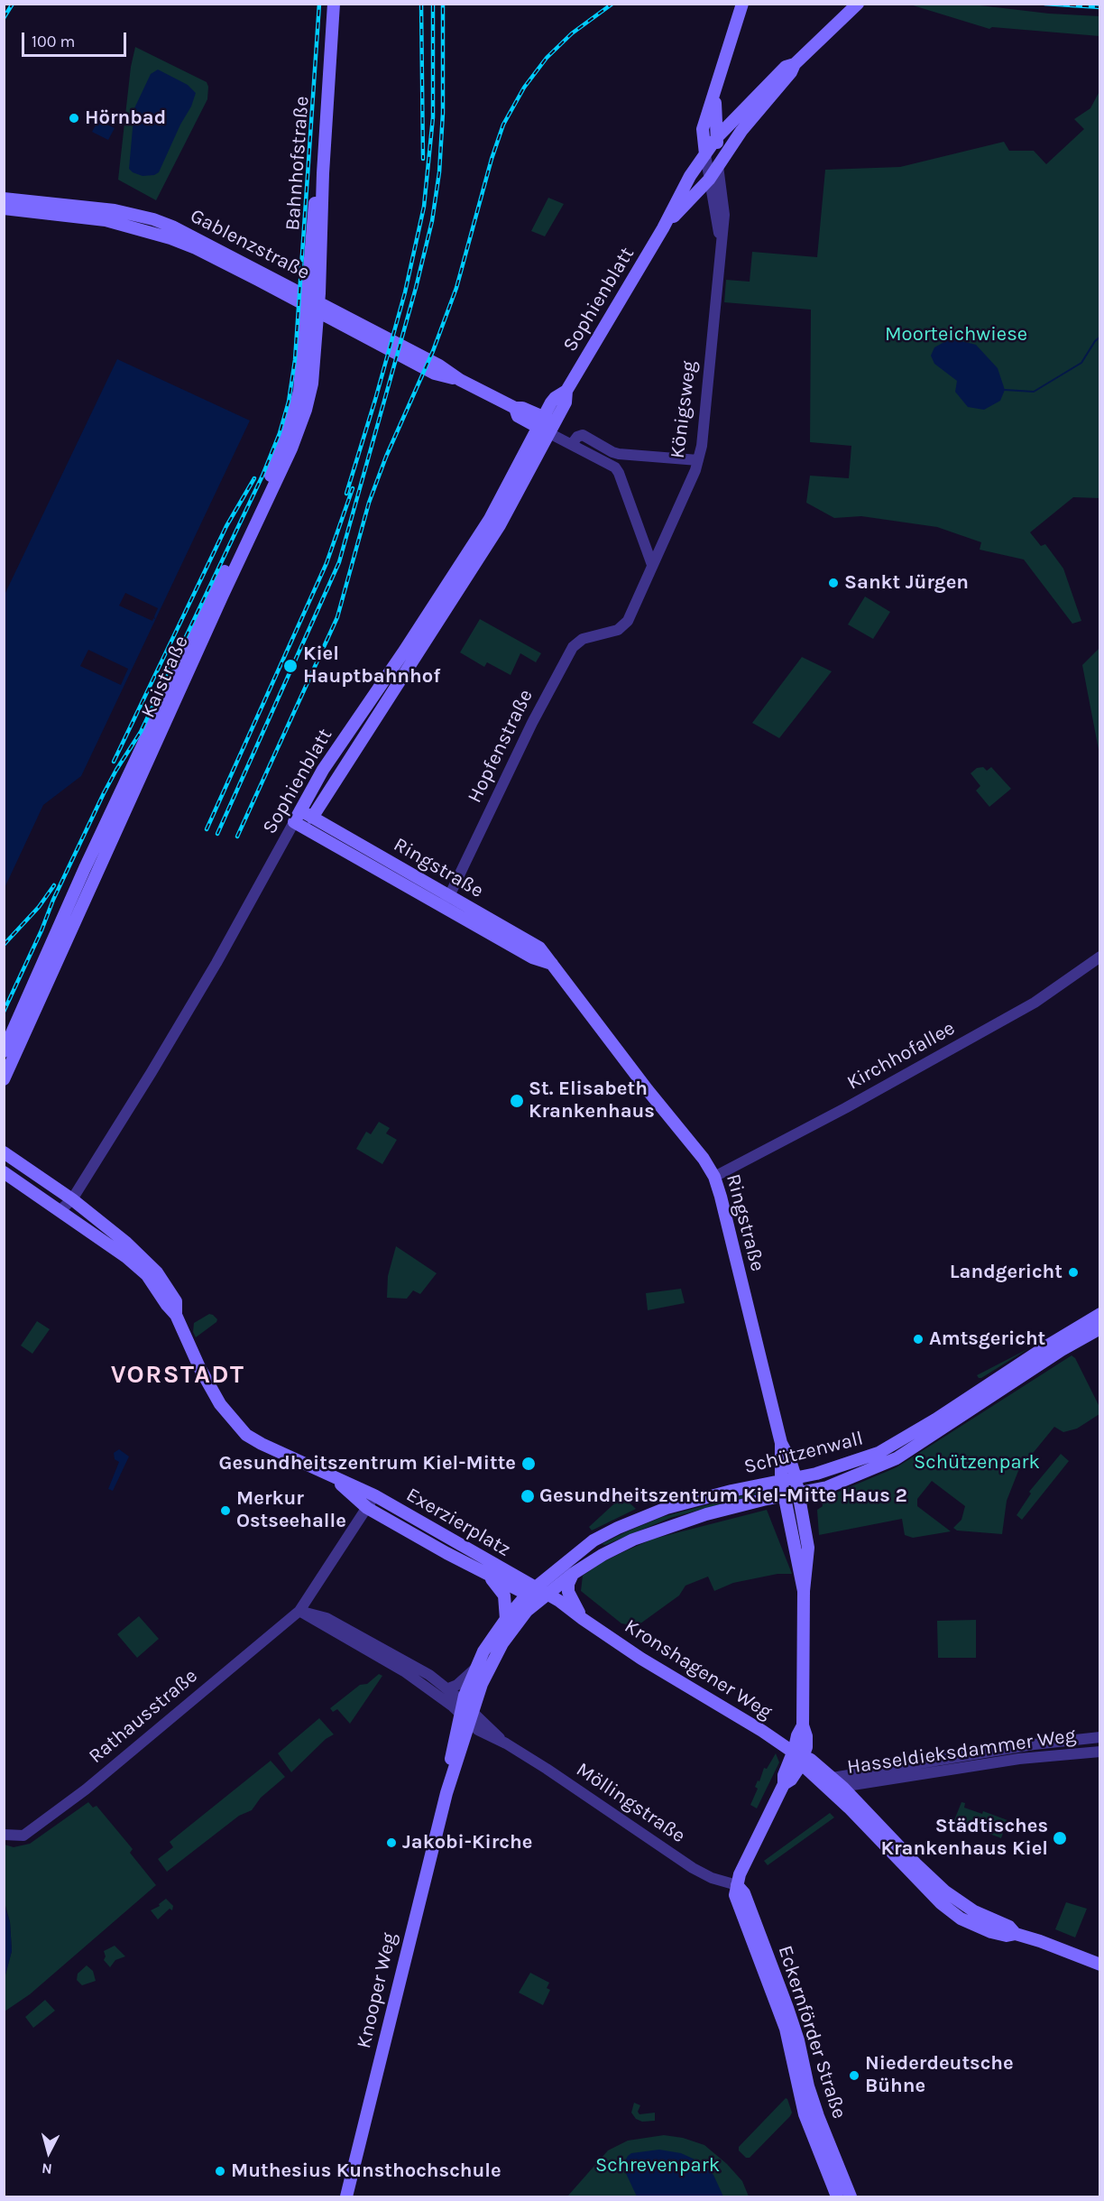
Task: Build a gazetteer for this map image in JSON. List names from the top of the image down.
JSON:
{
  "streets": {
    "main road": [
      "Bahnhofstraße",
      "Gablenzstraße",
      "Sophienblatt",
      "Kaistraße",
      "Ringstraße",
      "Schützenwall",
      "Exerzierplatz",
      "Kronshagener Weg",
      "Knooper Weg",
      "Eckernförder Straße"
    ],
    "street": [
      "Königsweg",
      "Hopfenstraße",
      "Kirchhofallee",
      "Rathausstraße",
      "Hasseldieksdammer Weg",
      "Möllingstraße"
    ]
  },
  "crossings": [
    ["Bahnhofstraße", "Kaistraße"],
    ["Gablenzstraße", "Sophienblatt"],
    ["Sophienblatt", "Königsweg"],
    ["Sophienblatt", "Ringstraße"],
    ["Königsweg", "Hopfenstraße"],
    ["Hopfenstraße", "Ringstraße"],
    ["Ringstraße", "Kirchhofallee"],
    ["Ringstraße", "Schützenwall"],
    ["Schützenwall", "Exerzierplatz"],
    ["Schützenwall", "Kronshagener Weg"],
    ["Exerzierplatz", "Kronshagener Weg"],
    ["Exerzierplatz", "Rathausstraße"],
    ["Kronshagener Weg", "Hasseldieksdammer Weg"],
    ["Möllingstraße", "Knooper Weg"],
    ["Möllingstraße", "Eckernförder Straße"]
  ],
  "districts": ["VORSTADT"],
  "parks": ["Moorteichwiese", "Schützenpark", "Schrevenpark"],
  "places": [
    "Hörnbad",
    "Sankt Jürgen",
    "Kiel Hauptbahnhof",
    "St. Elisabeth Krankenhaus",
    "Landgericht",
    "Amtsgericht",
    "Gesundheitszentrum Kiel-Mitte",
    "Gesundheitszentrum Kiel-Mitte Haus 2",
    "Merkur Ostseehalle",
    "Städtisches Krankenhaus Kiel",
    "Jakobi-Kirche",
    "Niederdeutsche Bühne",
    "Muthesius Kunsthochschule"
  ],
  "scale_bar": "100 m",
  "north": "bottom"
}
